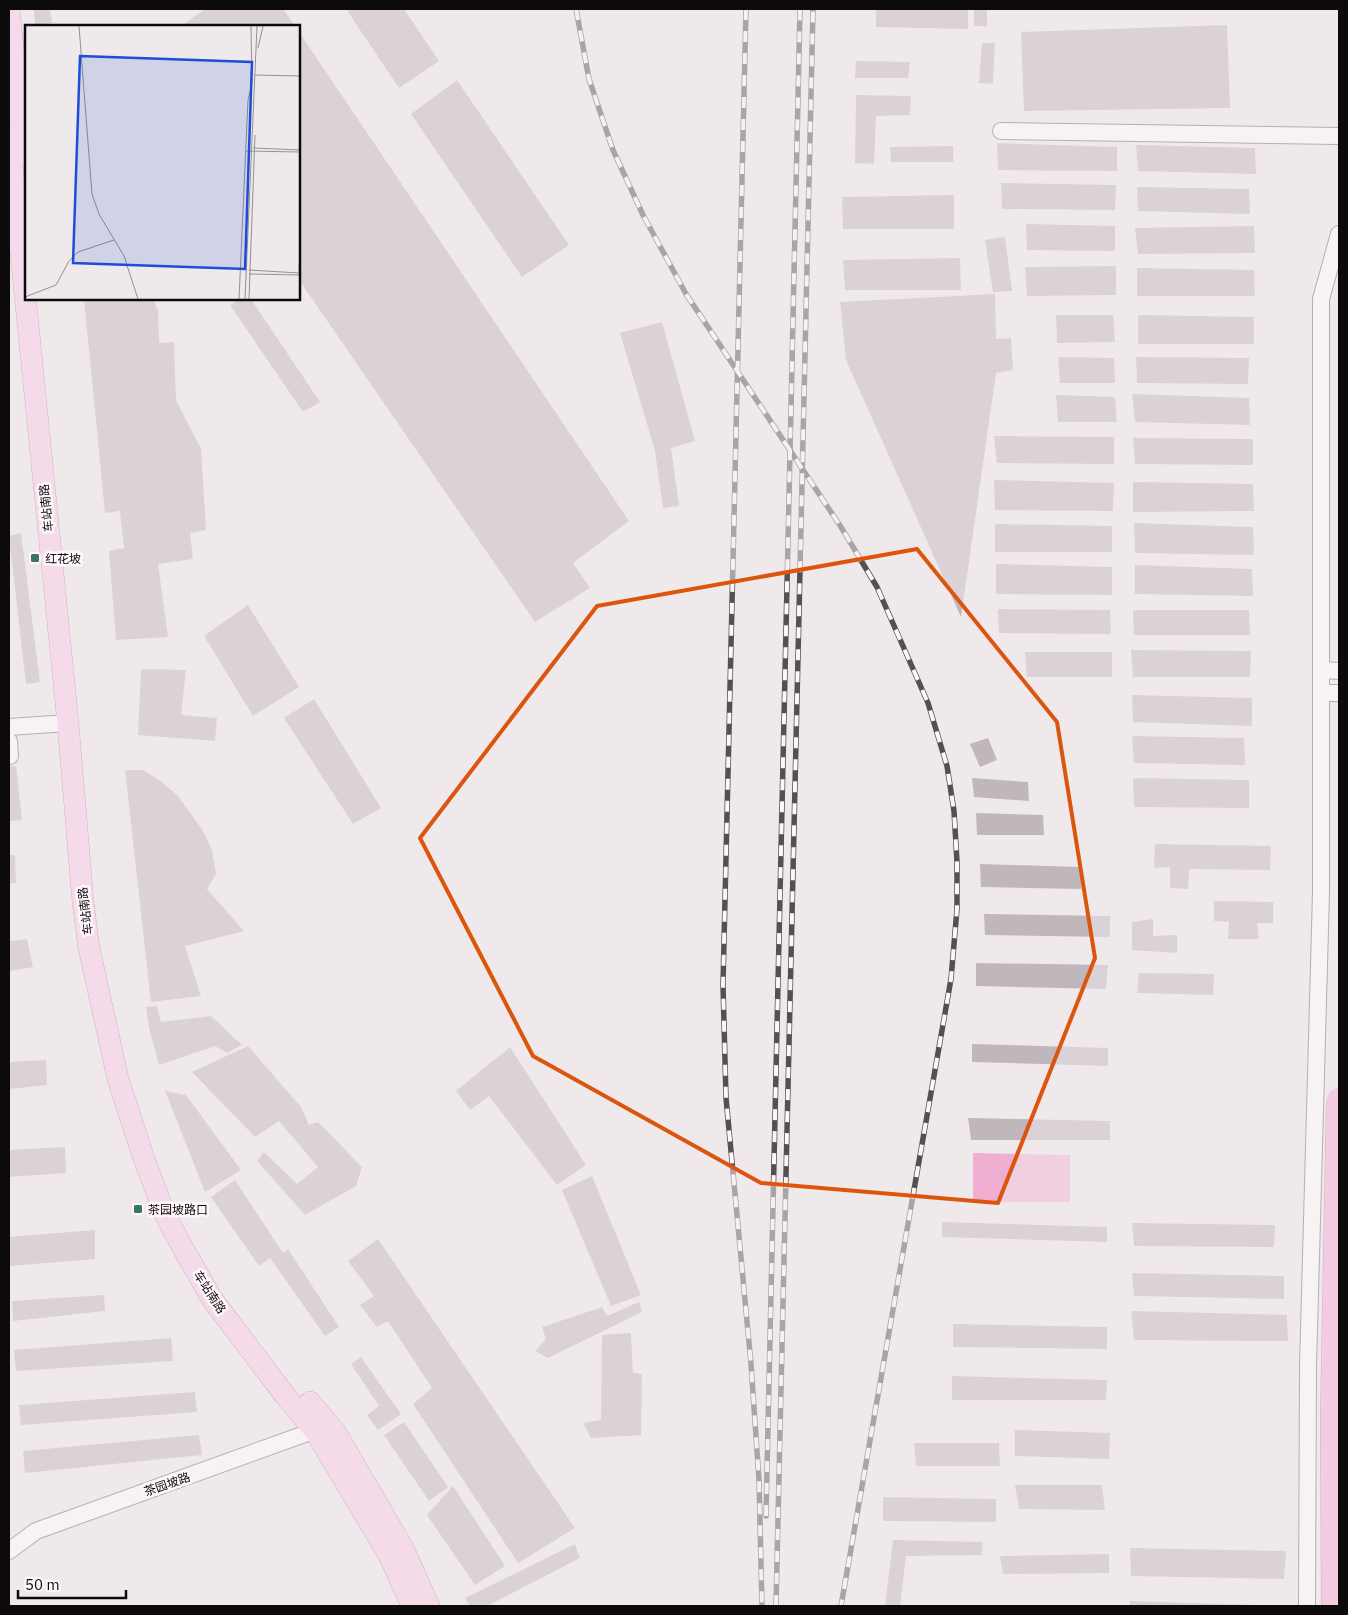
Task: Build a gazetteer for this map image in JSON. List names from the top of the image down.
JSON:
{
  "streets": {
    "main road": ["车站南路"],
    "street": ["茶园坡路"]
  },
  "crossings": [
    ["车站南路", "茶园坡路"]
  ],
  "places": {
    "transit": ["红花坡", "茶园坡路口"]
  },
  "scale_bar": "50 m"
}
